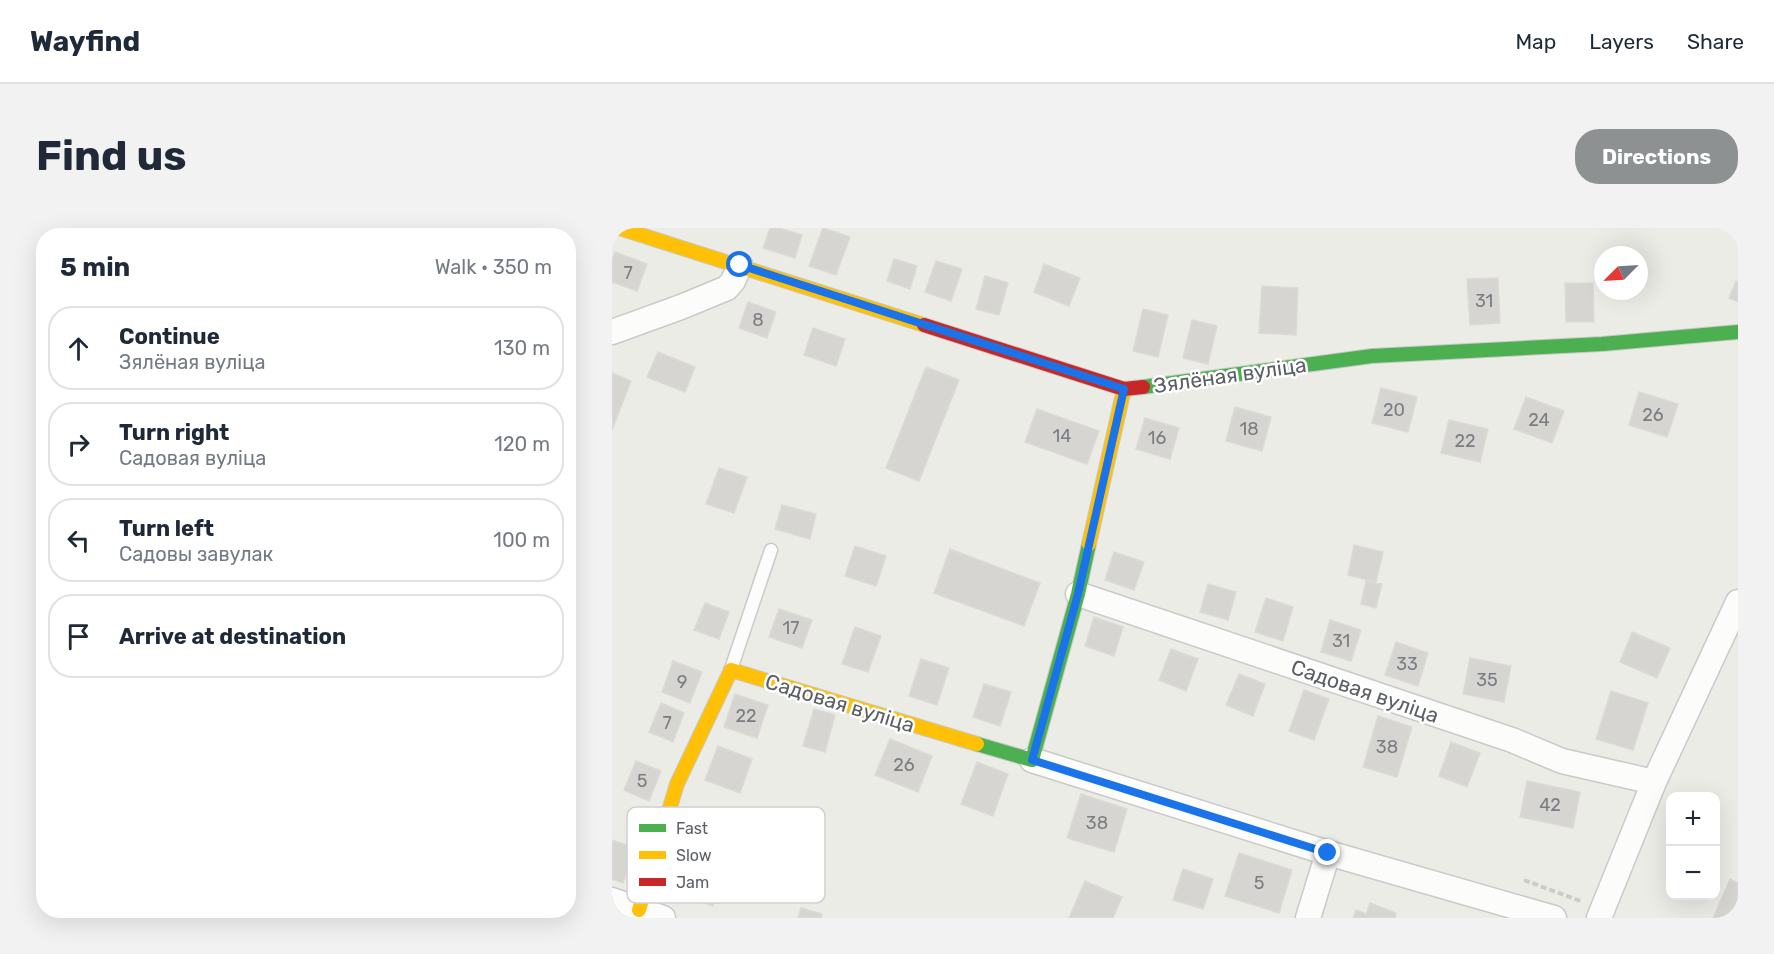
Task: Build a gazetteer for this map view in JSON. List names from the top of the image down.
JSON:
{
  "streets": {
    "street": ["Зялёная вуліца", "Садовая вуліца"]
  },
  "house_numbers": [
    "7",
    "31",
    "8",
    "20",
    "26",
    "24",
    "18",
    "14",
    "16",
    "22",
    "17",
    "31",
    "33",
    "35",
    "9",
    "22",
    "7",
    "38",
    "26",
    "5",
    "42",
    "38",
    "5"
  ],
  "legend": ["Fast", "Slow", "Jam"],
  "north": "bottom left",
  "page": {
    "header": "Wayfind",
    "nav": ["Map", "Layers", "Share"],
    "buttons": "Directions",
    "title": "Find us",
    "heading": ["5 min", "Walk · 350 m"],
    "list": [
      ["Continue", "Зялёная вуліца", "130 m"],
      ["Turn right", "Садовая вуліца", "120 m"],
      ["Turn left", "Садовы завулак", "100 m"],
      "Arrive at destination"
    ],
    "map_buttons": ["+", "−"]
  }
}
